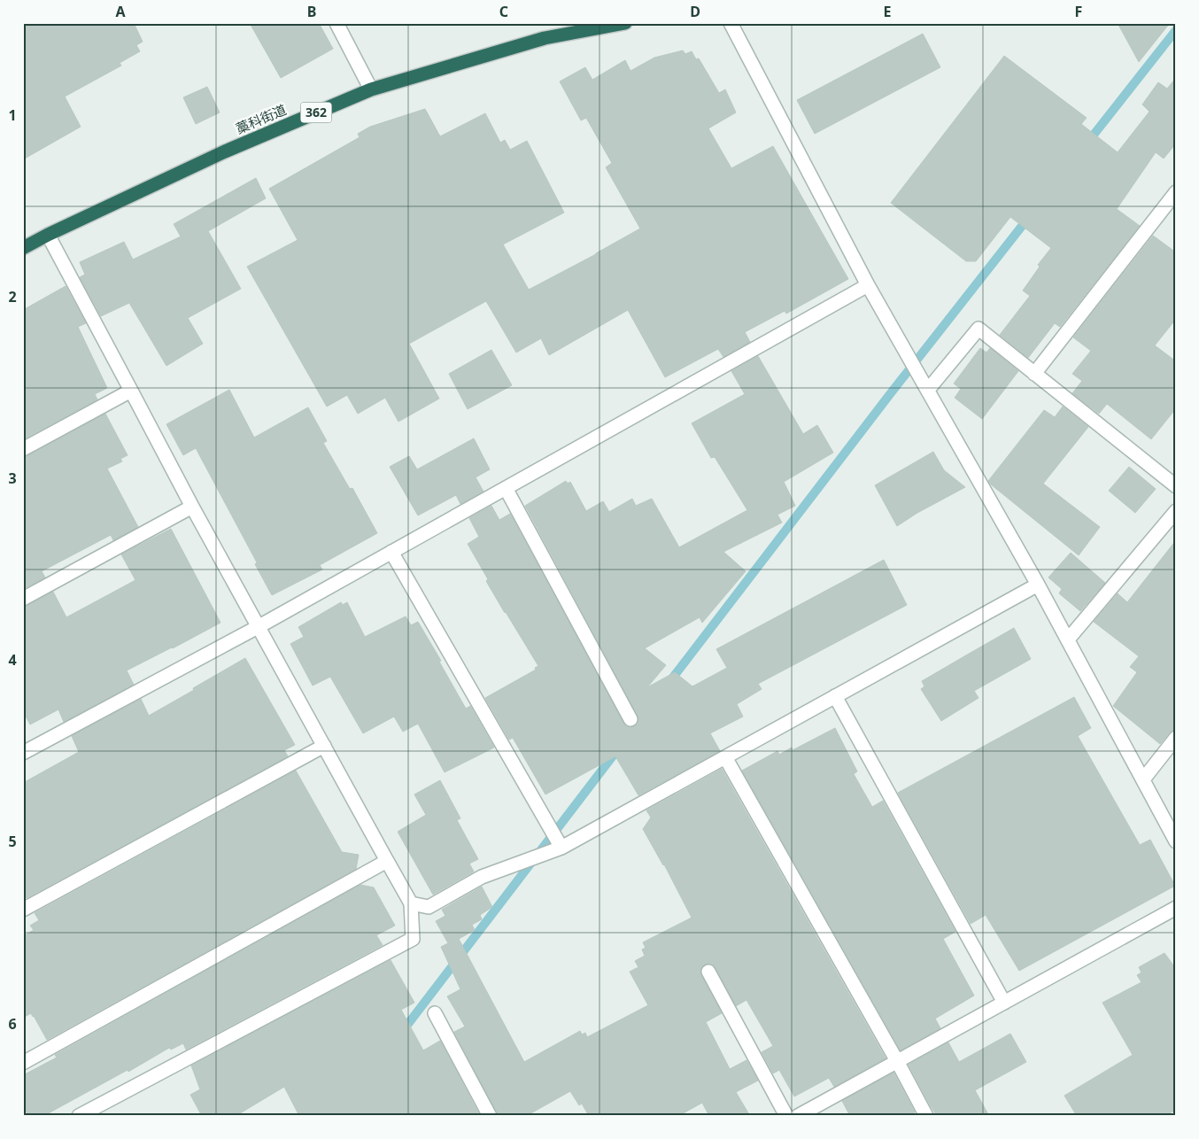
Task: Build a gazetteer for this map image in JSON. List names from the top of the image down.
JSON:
{
  "streets": {
    "highway": ["362", "藁科街道"]
  },
  "grid": {
    "columns": [
      "A",
      "B",
      "C",
      "D",
      "E",
      "F"
    ],
    "rows": [
      "1",
      "2",
      "3",
      "4",
      "5",
      "6"
    ]
  }
}
